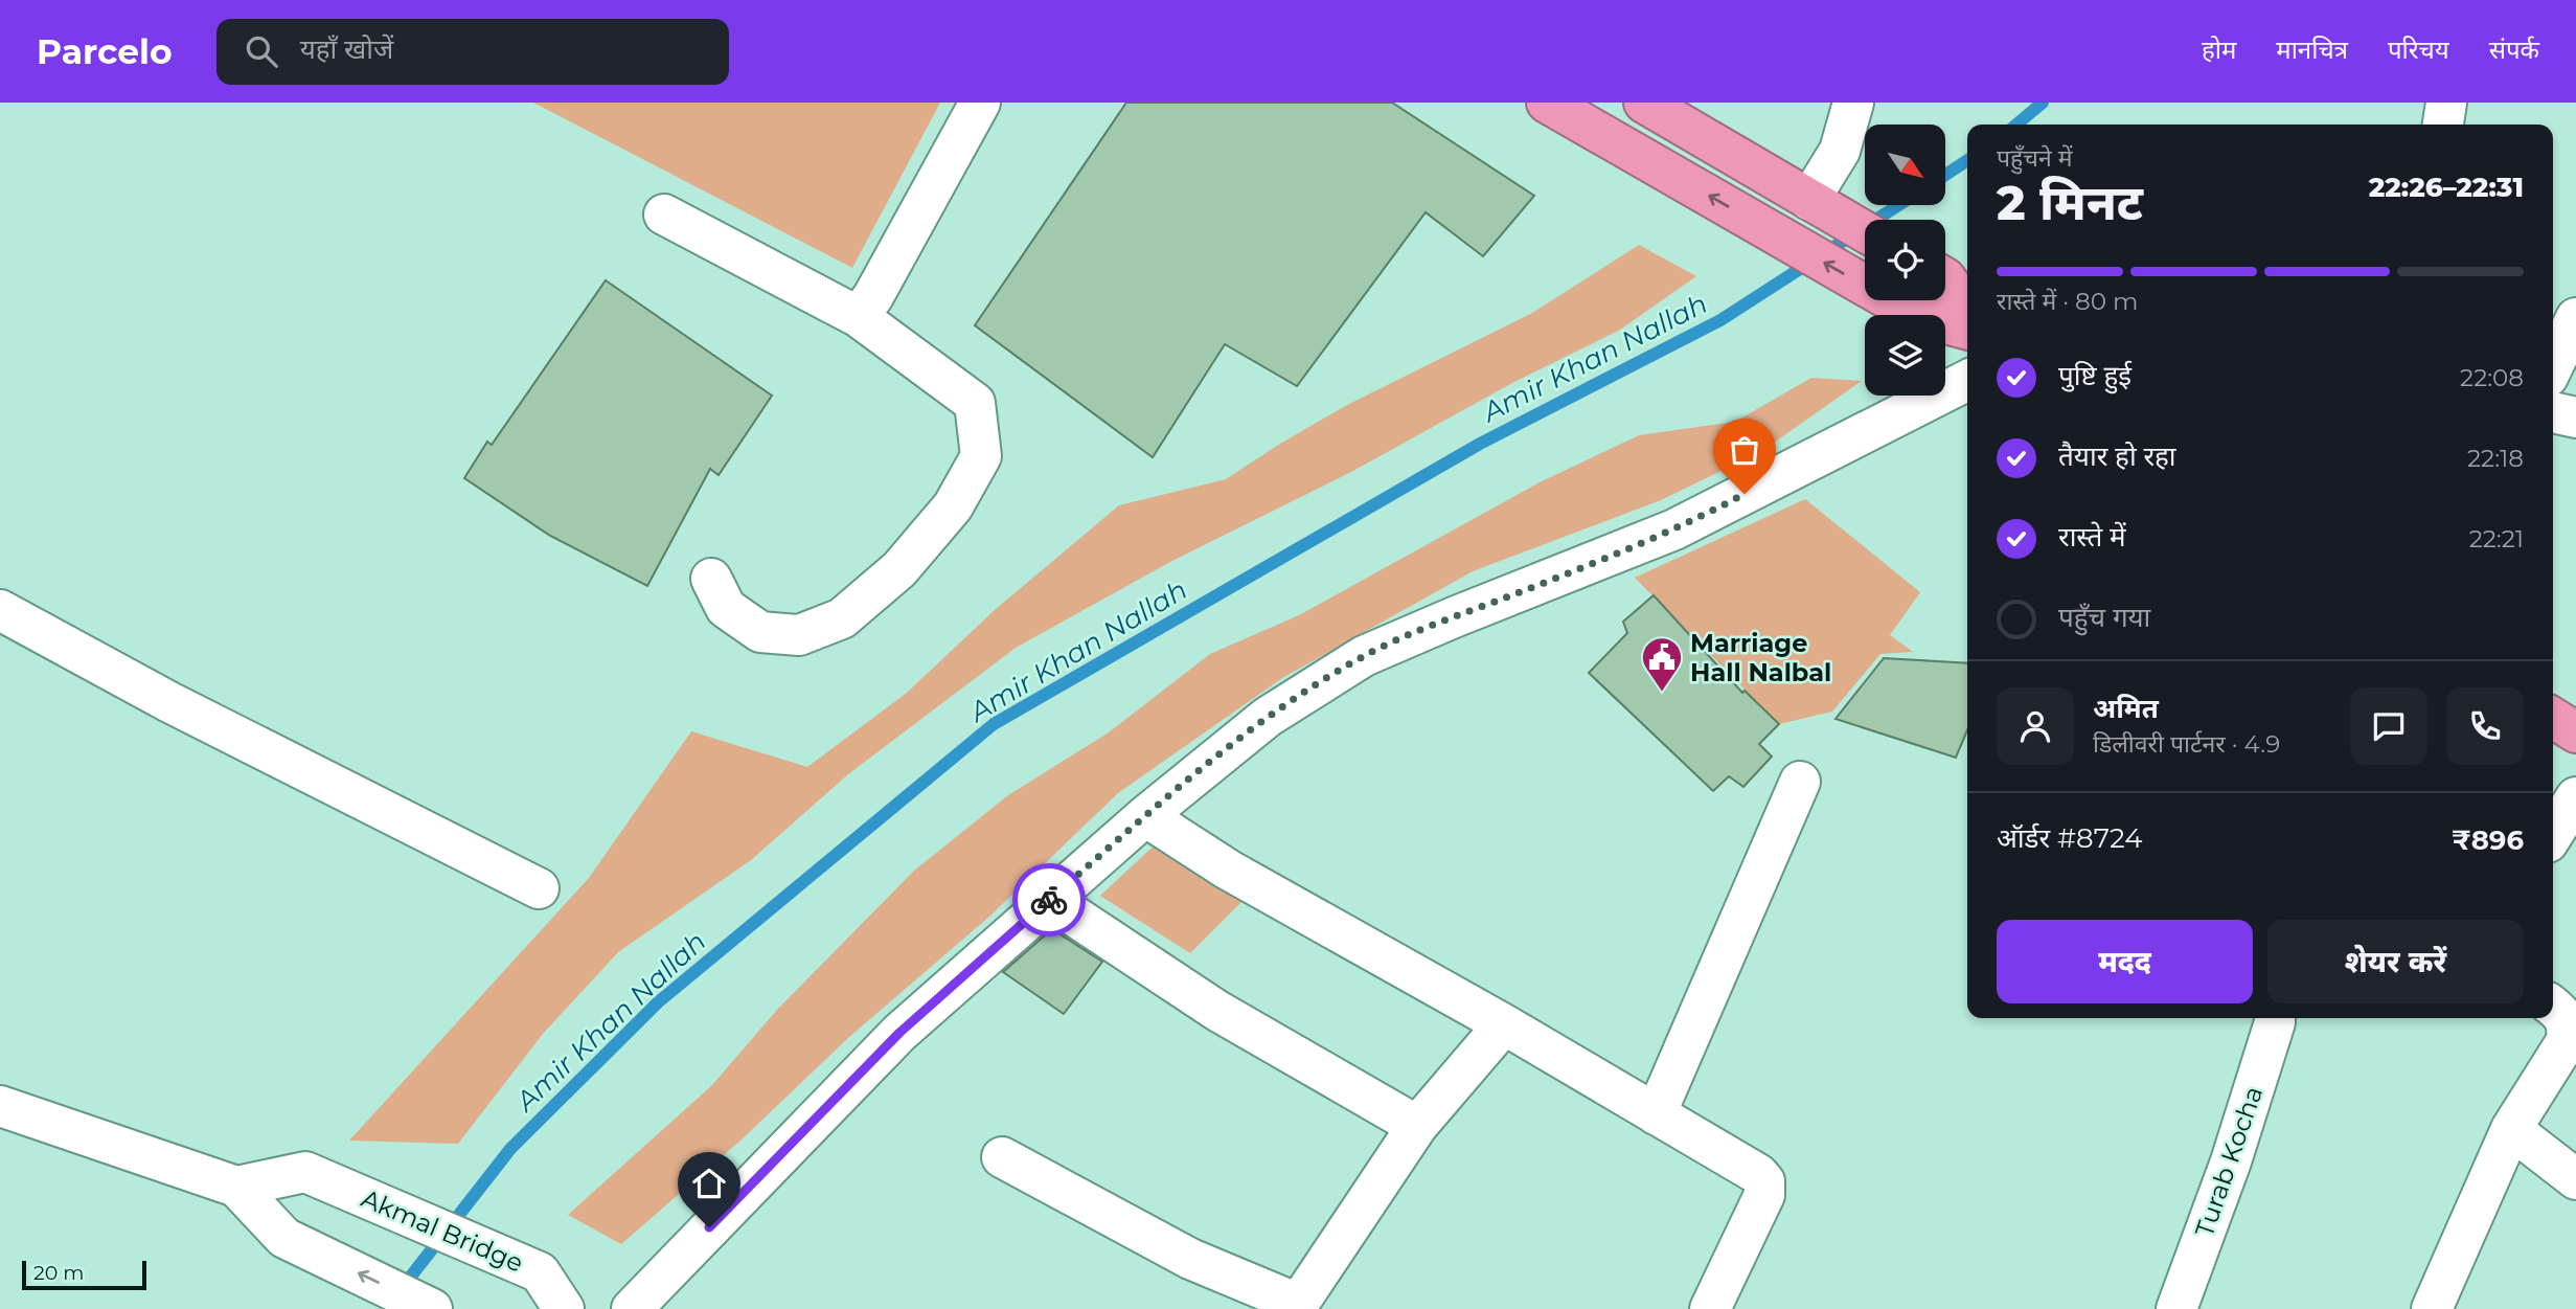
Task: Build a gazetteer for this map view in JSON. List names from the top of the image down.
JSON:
{
  "streets": {
    "street": ["Turab Kocha", "Akmal Bridge"]
  },
  "water": ["Amir Khan Nallah"],
  "places": {
    "public building": ["Marriage Hall Nalbal"]
  },
  "scale_bar": "20 m",
  "north": "bottom right",
  "page": {
    "header": "Parcelo",
    "search": "यहाँ खोजें",
    "nav": [
      "होम",
      "मानचित्र",
      "परिचय",
      "संपर्क"
    ],
    "heading": ["2 मिनट", "पहुँचने में", "22:26–22:31"],
    "panel": [
      "अमित",
      "डिलीवरी पार्टनर · 4.9",
      "ऑर्डर #8724",
      "₹896"
    ],
    "bar": "रास्ते में · 80 m",
    "list": [
      ["पुष्टि हुई", "22:08"],
      ["तैयार हो रहा", "22:18"],
      ["रास्ते में", "22:21"],
      "पहुँच गया"
    ],
    "buttons": ["मदद", "शेयर करें"],
    "scale": "20 m"
  }
}
